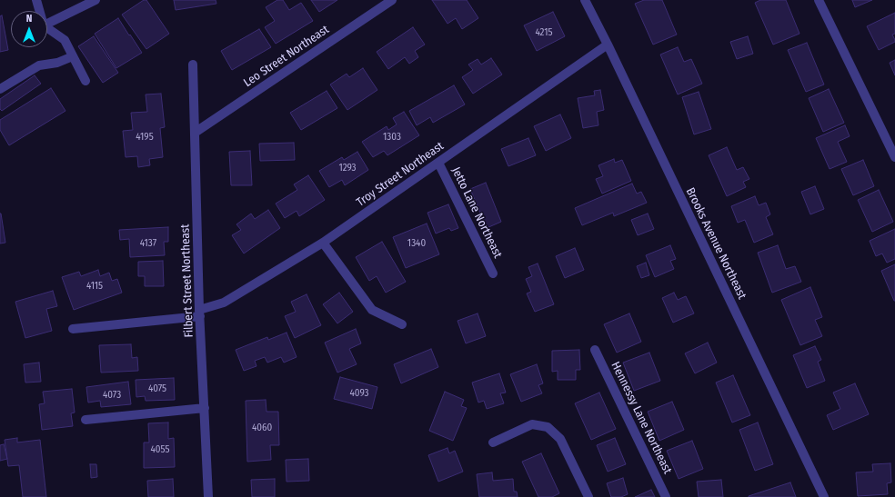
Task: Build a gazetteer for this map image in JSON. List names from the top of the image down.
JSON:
{
  "streets": {
    "street": [
      "Leo Street Northeast",
      "Troy Street Northeast",
      "Jetto Lane Northeast",
      "Brooks Avenue Northeast",
      "Filbert Street Northeast",
      "Hennessy Lane Northeast"
    ]
  },
  "crossings": [
    ["Leo Street Northeast", "Filbert Street Northeast"],
    ["Troy Street Northeast", "Jetto Lane Northeast"],
    ["Troy Street Northeast", "Brooks Avenue Northeast"],
    ["Troy Street Northeast", "Filbert Street Northeast"]
  ],
  "house_numbers": [
    "4215",
    "4195",
    "1303",
    "1293",
    "4137",
    "1340",
    "4115",
    "4075",
    "4093",
    "4073",
    "4060",
    "4055"
  ],
  "north": "top"
}
